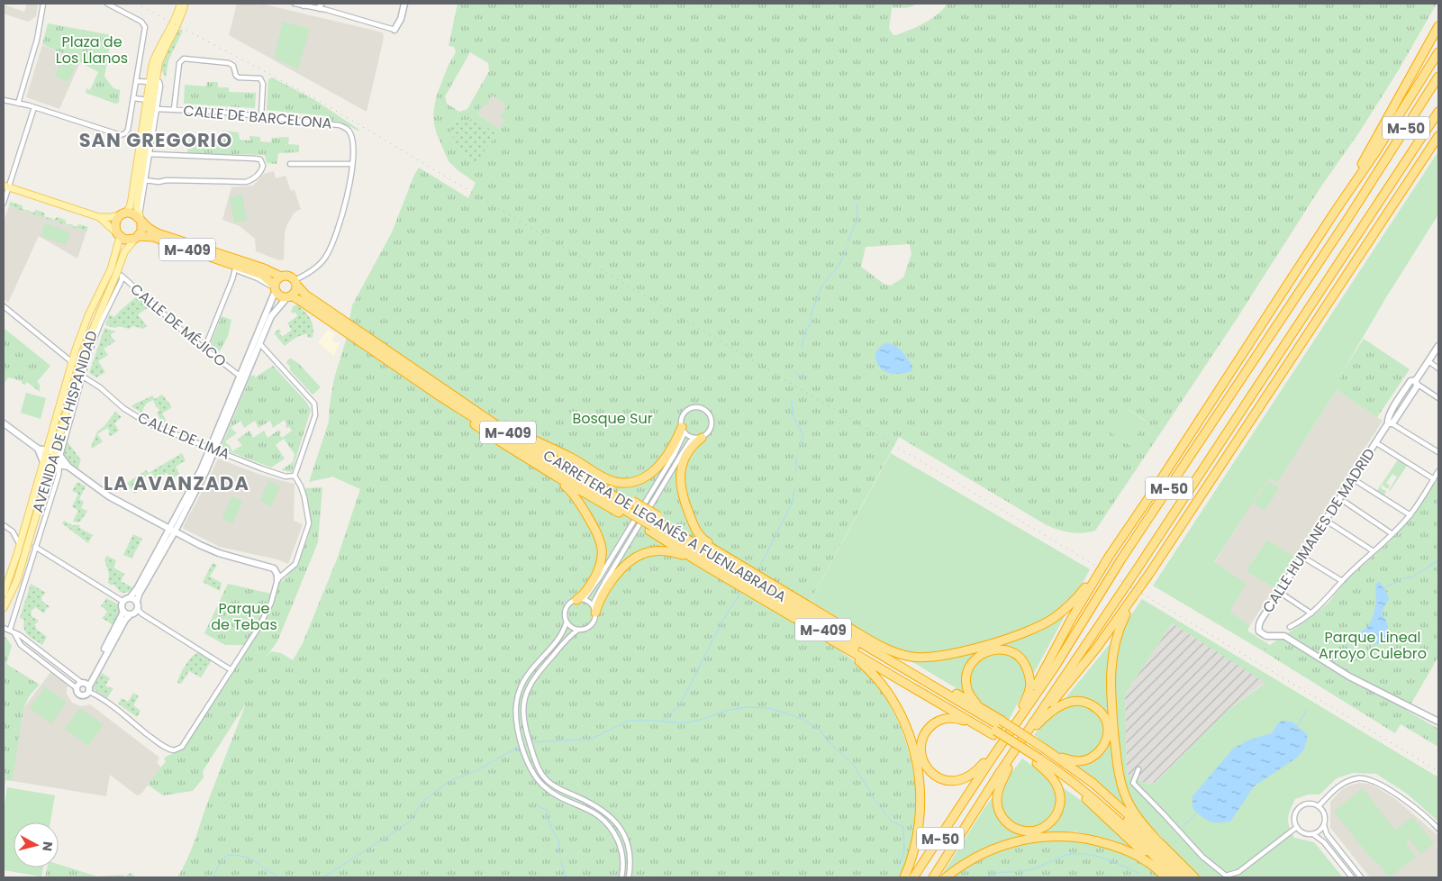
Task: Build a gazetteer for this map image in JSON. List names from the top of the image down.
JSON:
{
  "streets": {
    "highway": ["M-50", "M-409", "CARRETERA DE LEGANÉS A FUENLABRADA"],
    "main road": ["AVENIDA DE LA HISPANIDAD"],
    "street": [
      "CALLE DE BARCELONA",
      "CALLE DE MÉJICO",
      "CALLE DE LIMA",
      "CALLE HUMANES DE MADRID"
    ]
  },
  "crossings": [
    ["CALLE DE BARCELONA", "M-409"],
    ["CALLE DE BARCELONA", "CARRETERA DE LEGANÉS A FUENLABRADA"],
    ["M-409", "AVENIDA DE LA HISPANIDAD"],
    ["M-409", "CARRETERA DE LEGANÉS A FUENLABRADA"],
    ["CALLE DE MÉJICO", "AVENIDA DE LA HISPANIDAD"],
    ["AVENIDA DE LA HISPANIDAD", "CALLE DE LIMA"]
  ],
  "districts": ["SAN GREGORIO", "LA AVANZADA"],
  "parks": [
    "Plaza de Los Llanos",
    "Bosque Sur",
    "Parque de Tebas",
    "Parque Lineal Arroyo Culebro"
  ],
  "north": "right"
}
